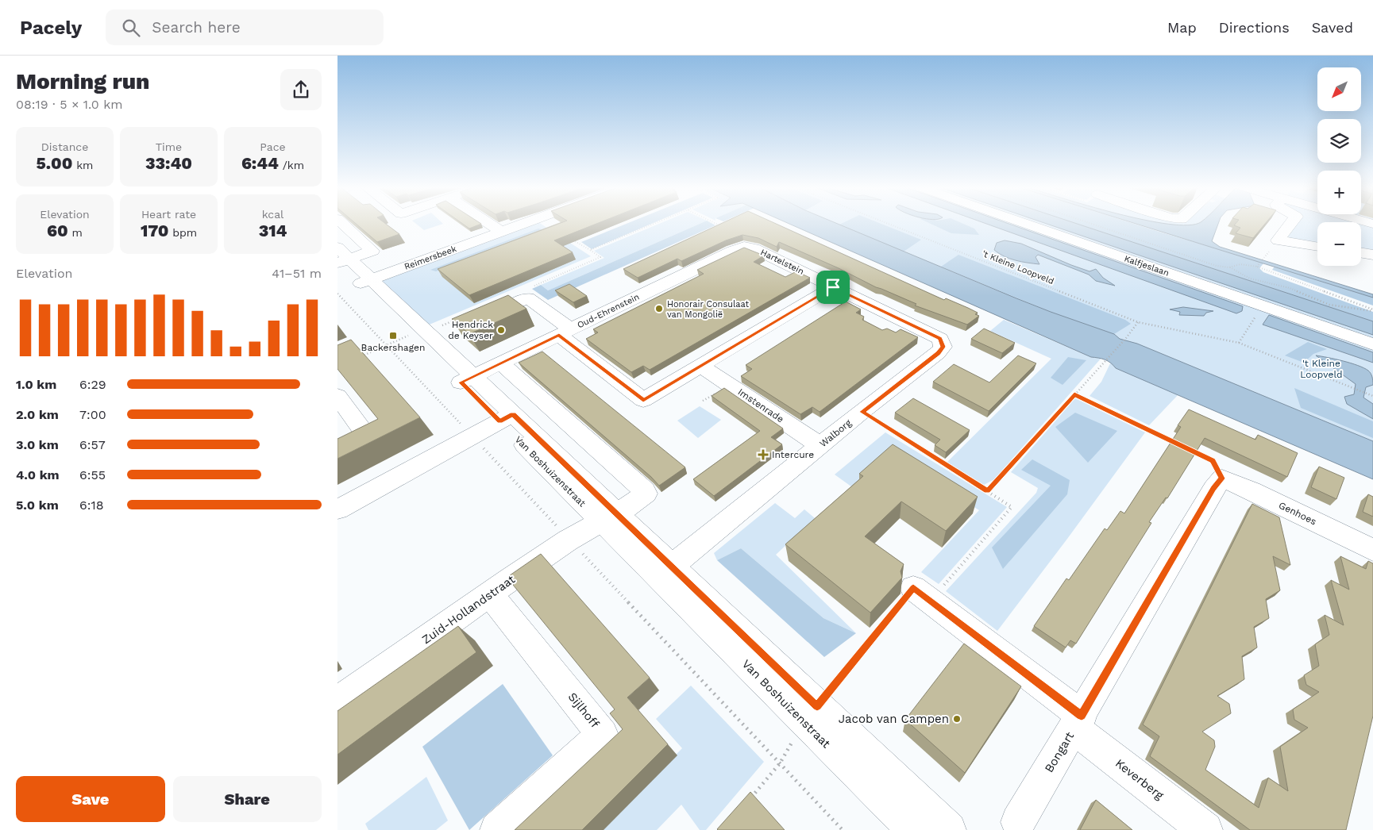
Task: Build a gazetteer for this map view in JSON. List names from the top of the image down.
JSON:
{
  "streets": {
    "street": [
      "Reimersbeek",
      "Hartelstein",
      "Kalfjeslaan",
      "Oud-Ehrenstein",
      "Imstenrade",
      "Walborg",
      "Van Boshuizenstraat",
      "Genhoes",
      "Zuid-Hollandstraat",
      "Sijlhoff",
      "Bongart",
      "Keverberg"
    ],
    "path": ["'t Kleine Loopveld"]
  },
  "crossings": [
    ["Reimersbeek", "Van Boshuizenstraat"],
    ["Hartelstein", "Oud-Ehrenstein"],
    ["Hartelstein", "Walborg"],
    ["Oud-Ehrenstein", "Van Boshuizenstraat"],
    ["Oud-Ehrenstein", "Zuid-Hollandstraat"],
    ["Imstenrade", "Walborg"],
    ["Walborg", "Van Boshuizenstraat"],
    ["Van Boshuizenstraat", "Zuid-Hollandstraat"],
    ["Genhoes", "Bongart"],
    ["Zuid-Hollandstraat", "Sijlhoff"],
    ["Bongart", "Keverberg"]
  ],
  "parks": ["'t Kleine Loopveld"],
  "places": {
    "other": ["Honorair Consulaat van Mongolië", "Hendrick de Keyser", "Jacob van Campen"],
    "transit": ["Backershagen"],
    "health": ["Intercure"]
  },
  "north": "bottom left",
  "page": {
    "header": "Pacely",
    "search": "Search here",
    "nav": ["Map", "Directions", "Saved"],
    "heading": ["Morning run", "08:19 · 5 × 1.0 km"],
    "map_buttons": ["+", "−"],
    "stats": [
      ["Distance", "5.00 km"],
      ["Time", "33:40"],
      ["Pace", "6:44 /km"],
      ["Elevation", "60 m"],
      ["Heart rate", "170 bpm"],
      ["kcal", "314"]
    ],
    "chart": ["Elevation", "41–51 m"],
    "list": [
      {
        "name": "1.0 km",
        "note": "6:29"
      },
      {
        "name": "2.0 km",
        "note": "7:00"
      },
      {
        "name": "3.0 km",
        "note": "6:57"
      },
      {
        "name": "4.0 km",
        "note": "6:55"
      },
      {
        "name": "5.0 km",
        "note": "6:18"
      }
    ],
    "buttons": ["Save", "Share"]
  }
}
